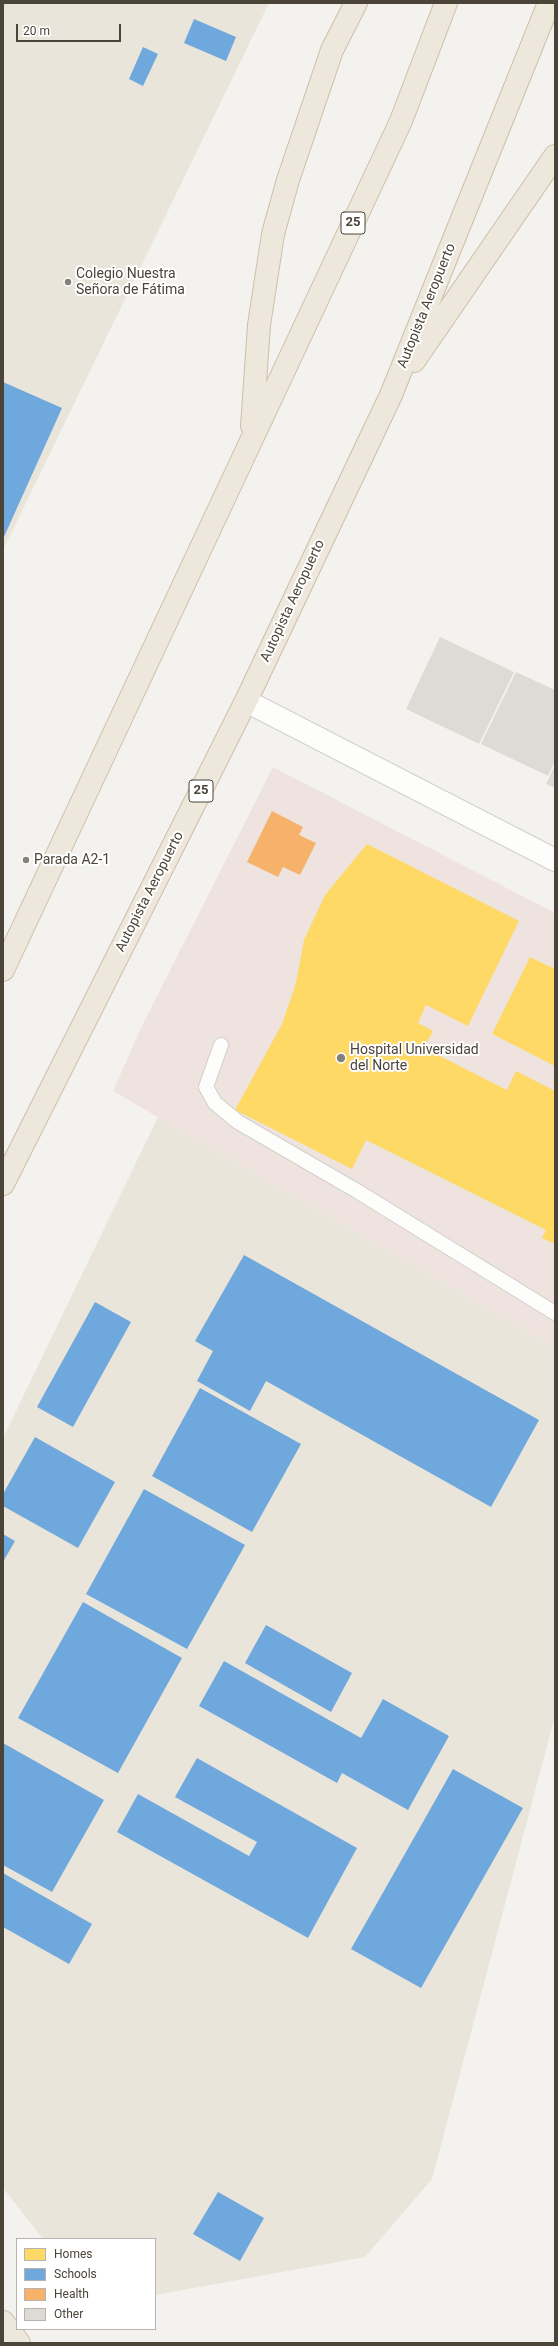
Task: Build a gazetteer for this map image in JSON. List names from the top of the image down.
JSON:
{
  "streets": {
    "highway": ["25", "Autopista Aeropuerto"]
  },
  "places": ["Colegio Nuestra Señora de Fátima", "Parada A2-1", "Hospital Universidad del Norte"],
  "legend": [
    "Homes",
    "Schools",
    "Health",
    "Other"
  ],
  "scale_bar": "20 m"
}
